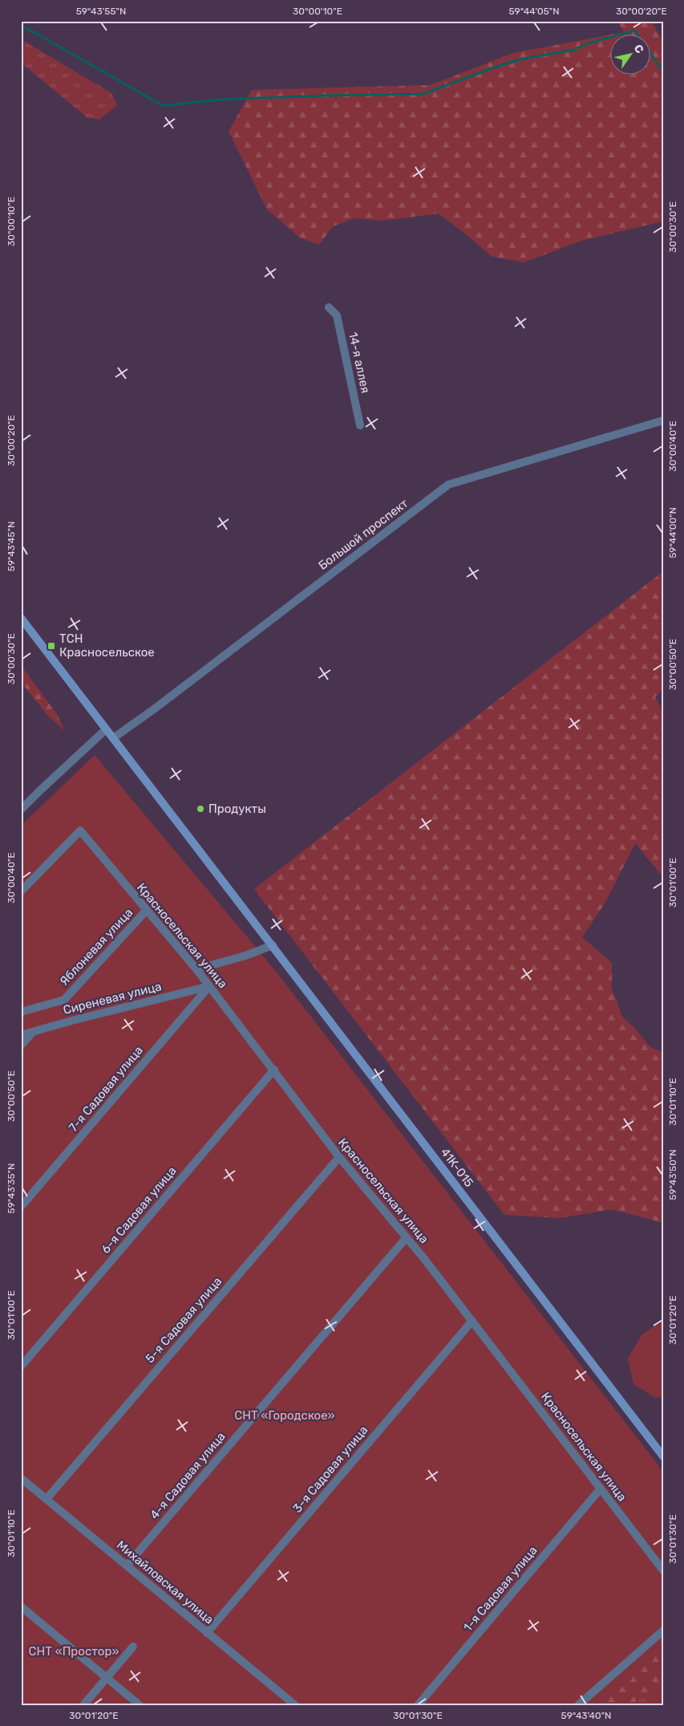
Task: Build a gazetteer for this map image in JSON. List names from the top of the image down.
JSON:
{
  "streets": {
    "main road": ["41К-015"],
    "street": [
      "14-я аллея",
      "Большой проспект",
      "Красносельская улица",
      "Яблоневая улица",
      "Сиреневая улица",
      "7-я Садовая улица",
      "6-я Садовая улица",
      "5-я Садовая улица",
      "3-я Садовая улица",
      "4-я Садовая улица",
      "Михайловская улица",
      "1-я Садовая улица"
    ]
  },
  "crossings": [
    ["Большой проспект", "41К-015"],
    ["Красносельская улица", "Яблоневая улица"],
    ["Красносельская улица", "Сиреневая улица"],
    ["Красносельская улица", "7-я Садовая улица"],
    ["Красносельская улица", "6-я Садовая улица"],
    ["Красносельская улица", "5-я Садовая улица"],
    ["Красносельская улица", "3-я Садовая улица"],
    ["Красносельская улица", "4-я Садовая улица"],
    ["Красносельская улица", "1-я Садовая улица"],
    ["Сиреневая улица", "7-я Садовая улица"],
    ["5-я Садовая улица", "Михайловская улица"],
    ["3-я Садовая улица", "Михайловская улица"],
    ["4-я Садовая улица", "Михайловская улица"]
  ],
  "parks": ["СНТ «Городское»", "СНТ «Простор»"],
  "places": {
    "transit": ["ТСН Красносельское"],
    "other": ["Продукты"]
  },
  "north": "top right",
  "coordinates": [
    "59°43'55\"N",
    "30°00'10\"E",
    "59°44'05\"N",
    "30°00'20\"E",
    "30°00'30\"E",
    "30°00'40\"E",
    "59°44'00\"N",
    "59°43'45\"N",
    "30°00'50\"E",
    "30°01'00\"E",
    "30°01'10\"E",
    "59°43'50\"N",
    "59°43'35\"N",
    "30°01'20\"E",
    "30°01'30\"E",
    "59°43'40\"N"
  ]
}
